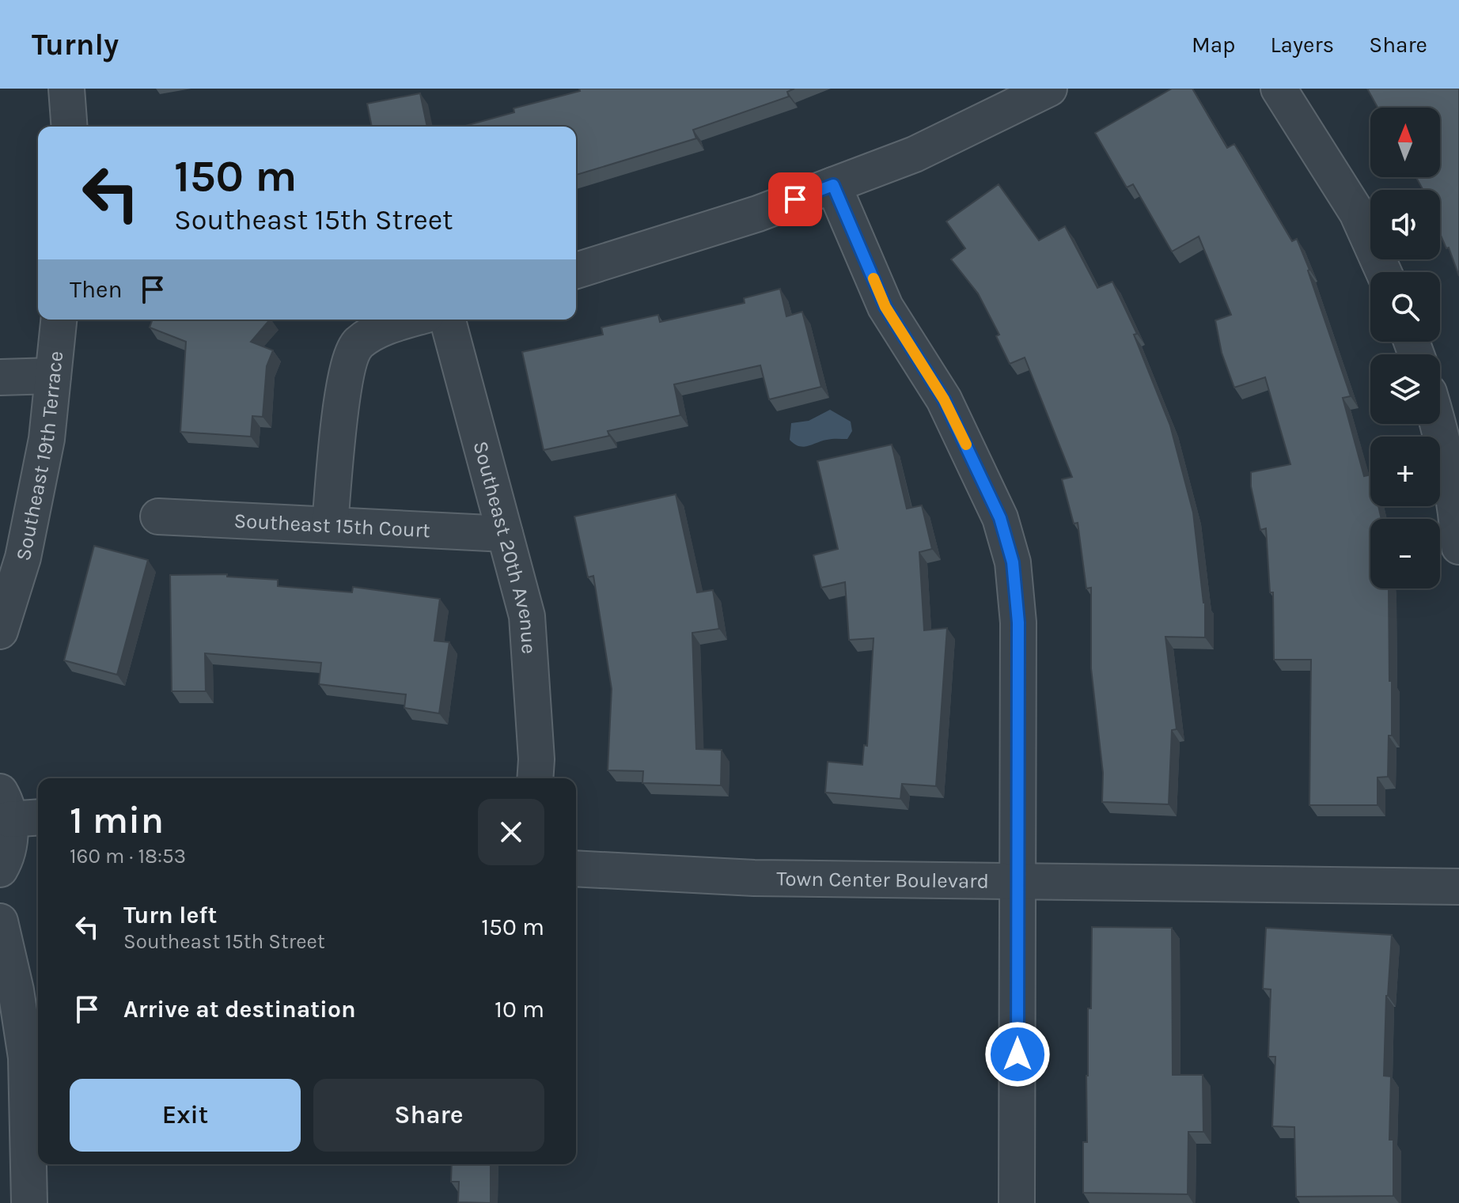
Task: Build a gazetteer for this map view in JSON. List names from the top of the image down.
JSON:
{
  "streets": {
    "street": [
      "Southeast 19th Terrace",
      "Southeast 15th Court",
      "Southeast 20th Avenue",
      "Town Center Boulevard"
    ]
  },
  "crossings": [
    ["Southeast 15th Court", "Southeast 20th Avenue"]
  ],
  "north": "top",
  "page": {
    "header": "Turnly",
    "nav": ["Map", "Layers", "Share"],
    "map_buttons": ["+", "−"],
    "turn": ["150 m", "Southeast 15th Street"],
    "then": "Then",
    "heading": ["1 min", "160 m · 18:53"],
    "list": [
      {
        "name": "Turn left",
        "note": "Southeast 15th Street",
        "value": "150 m"
      },
      {
        "name": "Arrive at destination",
        "value": "10 m"
      }
    ],
    "buttons": ["Exit", "Share"]
  }
}
